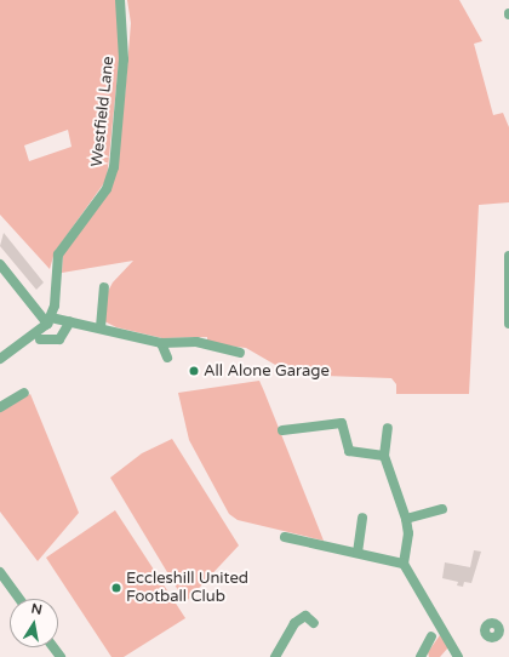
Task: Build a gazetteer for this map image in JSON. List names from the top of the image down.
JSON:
{
  "streets": {
    "street": ["Westfield Lane"]
  },
  "places": ["All Alone Garage", "Eccleshill United Football Club"],
  "north": "top"
}
